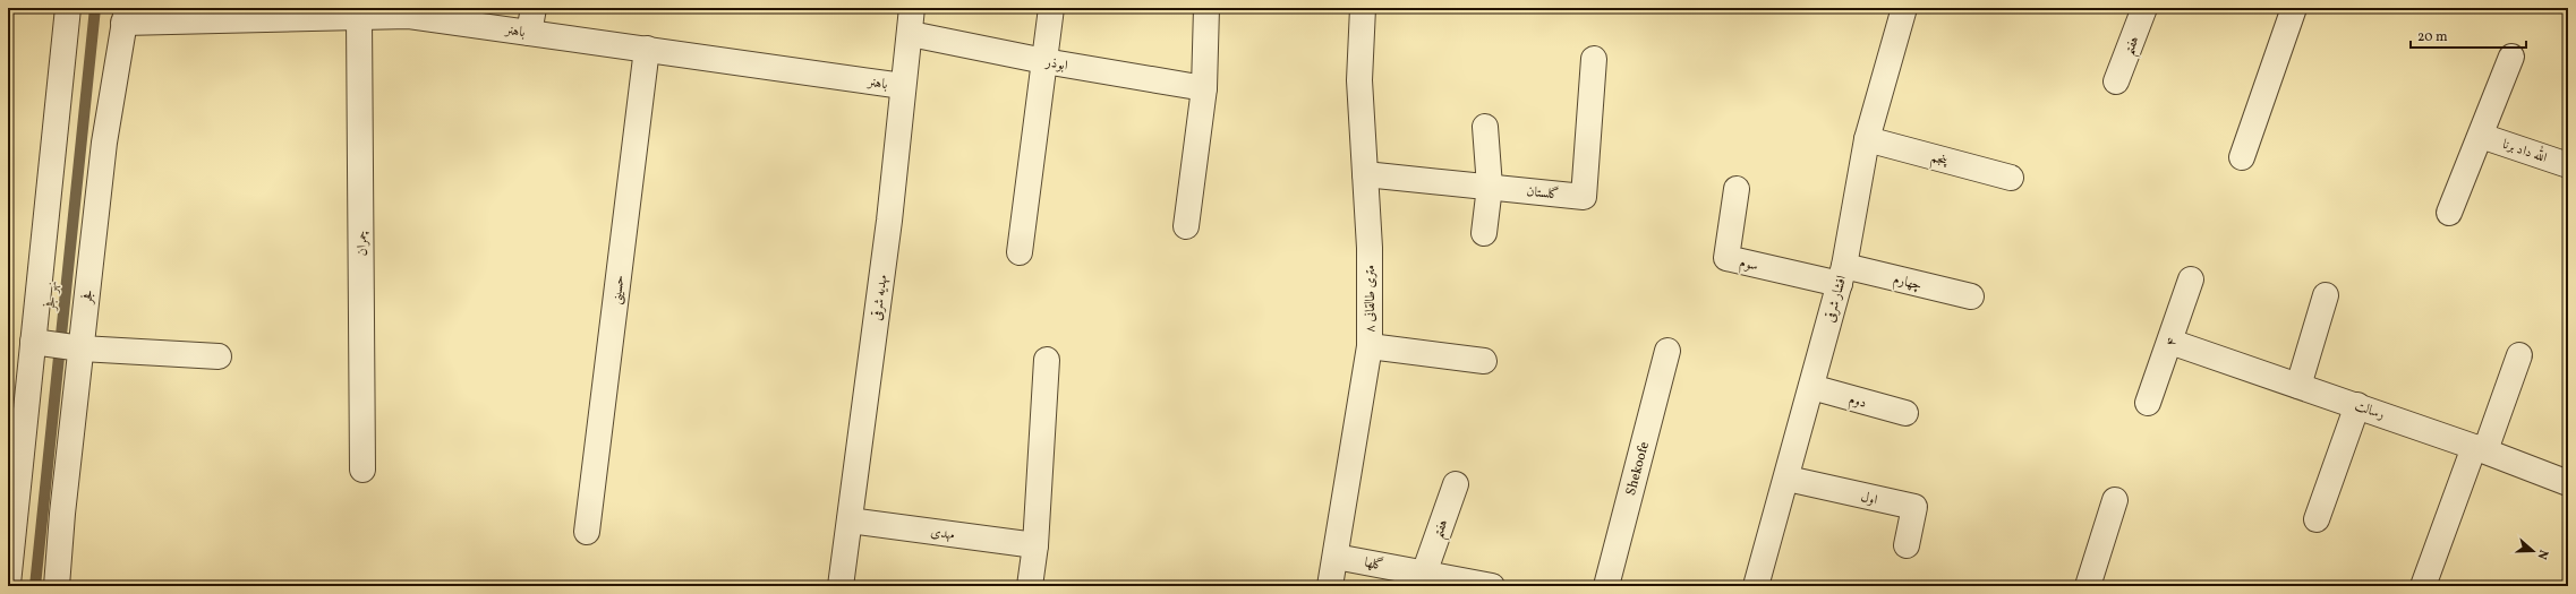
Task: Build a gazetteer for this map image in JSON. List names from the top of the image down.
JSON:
{
  "streets": {
    "street": [
      "باهنر",
      "هفتم",
      "ابوذر",
      "الله داد برنا",
      "پنجم",
      "گلستان",
      "چمران",
      "سوم",
      "چهارم",
      "حسینی",
      "فجر",
      "مهدیه شرقی",
      "۸ متری طالقانی",
      "افشار شرقی",
      "۴",
      "دوم",
      "رسالت",
      "Shekoofe",
      "اول",
      "مهدی",
      "گلها"
    ]
  },
  "crossings": [
    ["باهنر", "چمران"],
    ["باهنر", "حسینی"],
    ["باهنر", "فجر"],
    ["باهنر", "مهدیه شرقی"],
    ["هفتم", "گلها"],
    ["ابوذر", "مهدیه شرقی"],
    ["پنجم", "افشار شرقی"],
    ["گلستان", "۸ متری طالقانی"],
    ["سوم", "چهارم"],
    ["سوم", "افشار شرقی"],
    ["چهارم", "افشار شرقی"],
    ["مهدیه شرقی", "مهدی"],
    ["۸ متری طالقانی", "گلها"],
    ["افشار شرقی", "دوم"],
    ["افشار شرقی", "اول"],
    ["۴", "رسالت"]
  ],
  "water": ["نهر فجر"],
  "scale_bar": "20 m",
  "north": "right"
}
